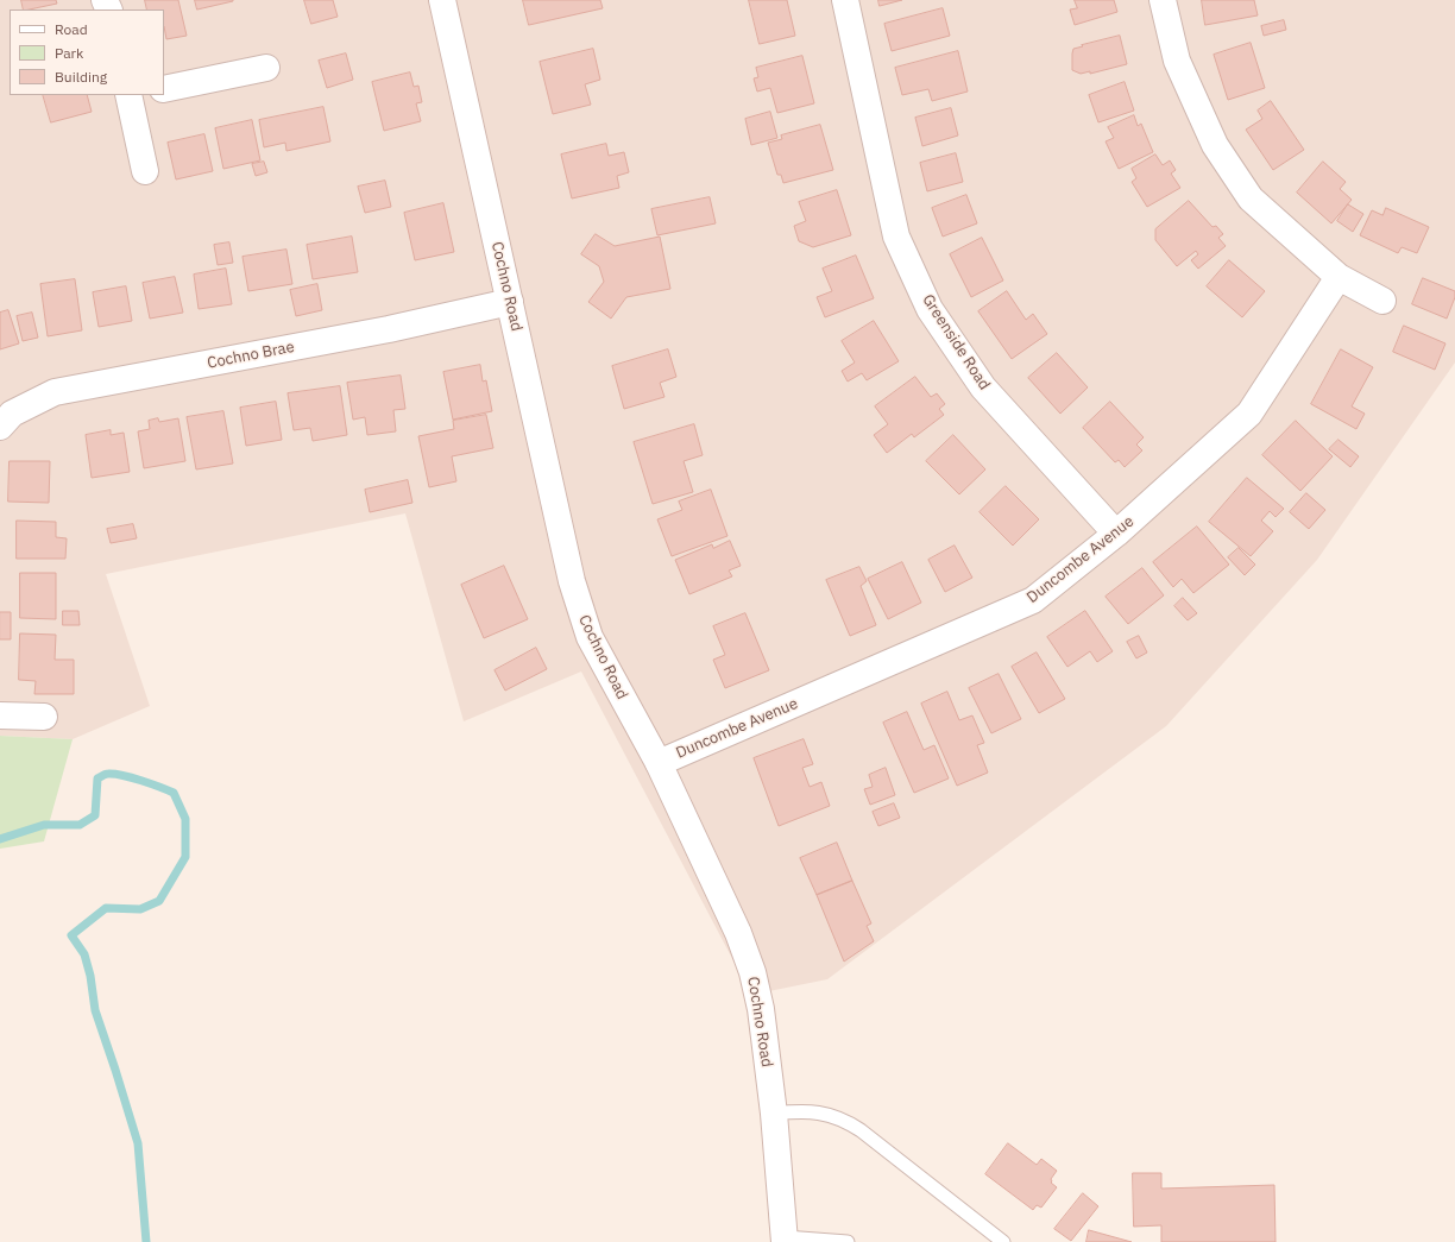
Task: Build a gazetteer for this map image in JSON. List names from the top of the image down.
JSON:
{
  "streets": {
    "street": [
      "Cochno Road",
      "Greenside Road",
      "Cochno Brae",
      "Duncombe Avenue"
    ]
  },
  "crossings": [
    ["Cochno Road", "Cochno Brae"],
    ["Cochno Road", "Duncombe Avenue"],
    ["Greenside Road", "Duncombe Avenue"]
  ],
  "legend": ["Road", "Park", "Building"]
}
